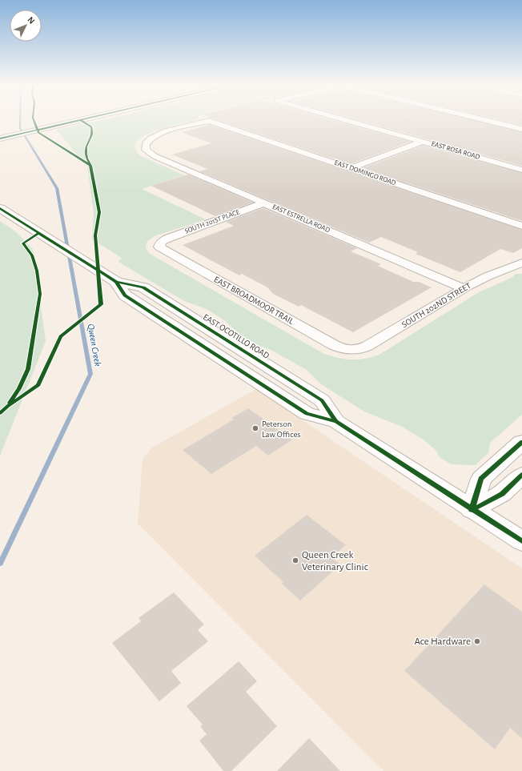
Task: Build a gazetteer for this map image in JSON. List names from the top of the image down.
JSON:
{
  "streets": {
    "street": [
      "EAST ROSA ROAD",
      "EAST DOMINGO ROAD",
      "EAST ESTRELLA ROAD",
      "SOUTH 201ST PLACE",
      "EAST BROADMOOR TRAIL",
      "SOUTH 202ND STREET"
    ],
    "cycle path": ["EAST OCOTILLO ROAD"]
  },
  "crossings": [
    ["EAST DOMINGO ROAD", "EAST ESTRELLA ROAD"],
    ["EAST ESTRELLA ROAD", "SOUTH 201ST PLACE"],
    ["EAST ESTRELLA ROAD", "SOUTH 202ND STREET"],
    ["SOUTH 201ST PLACE", "EAST BROADMOOR TRAIL"],
    ["EAST BROADMOOR TRAIL", "SOUTH 202ND STREET"]
  ],
  "water": ["Queen Creek"],
  "places": ["Peterson Law Offices", "Queen Creek Veterinary Clinic", "Ace Hardware"],
  "north": "top right"
}
